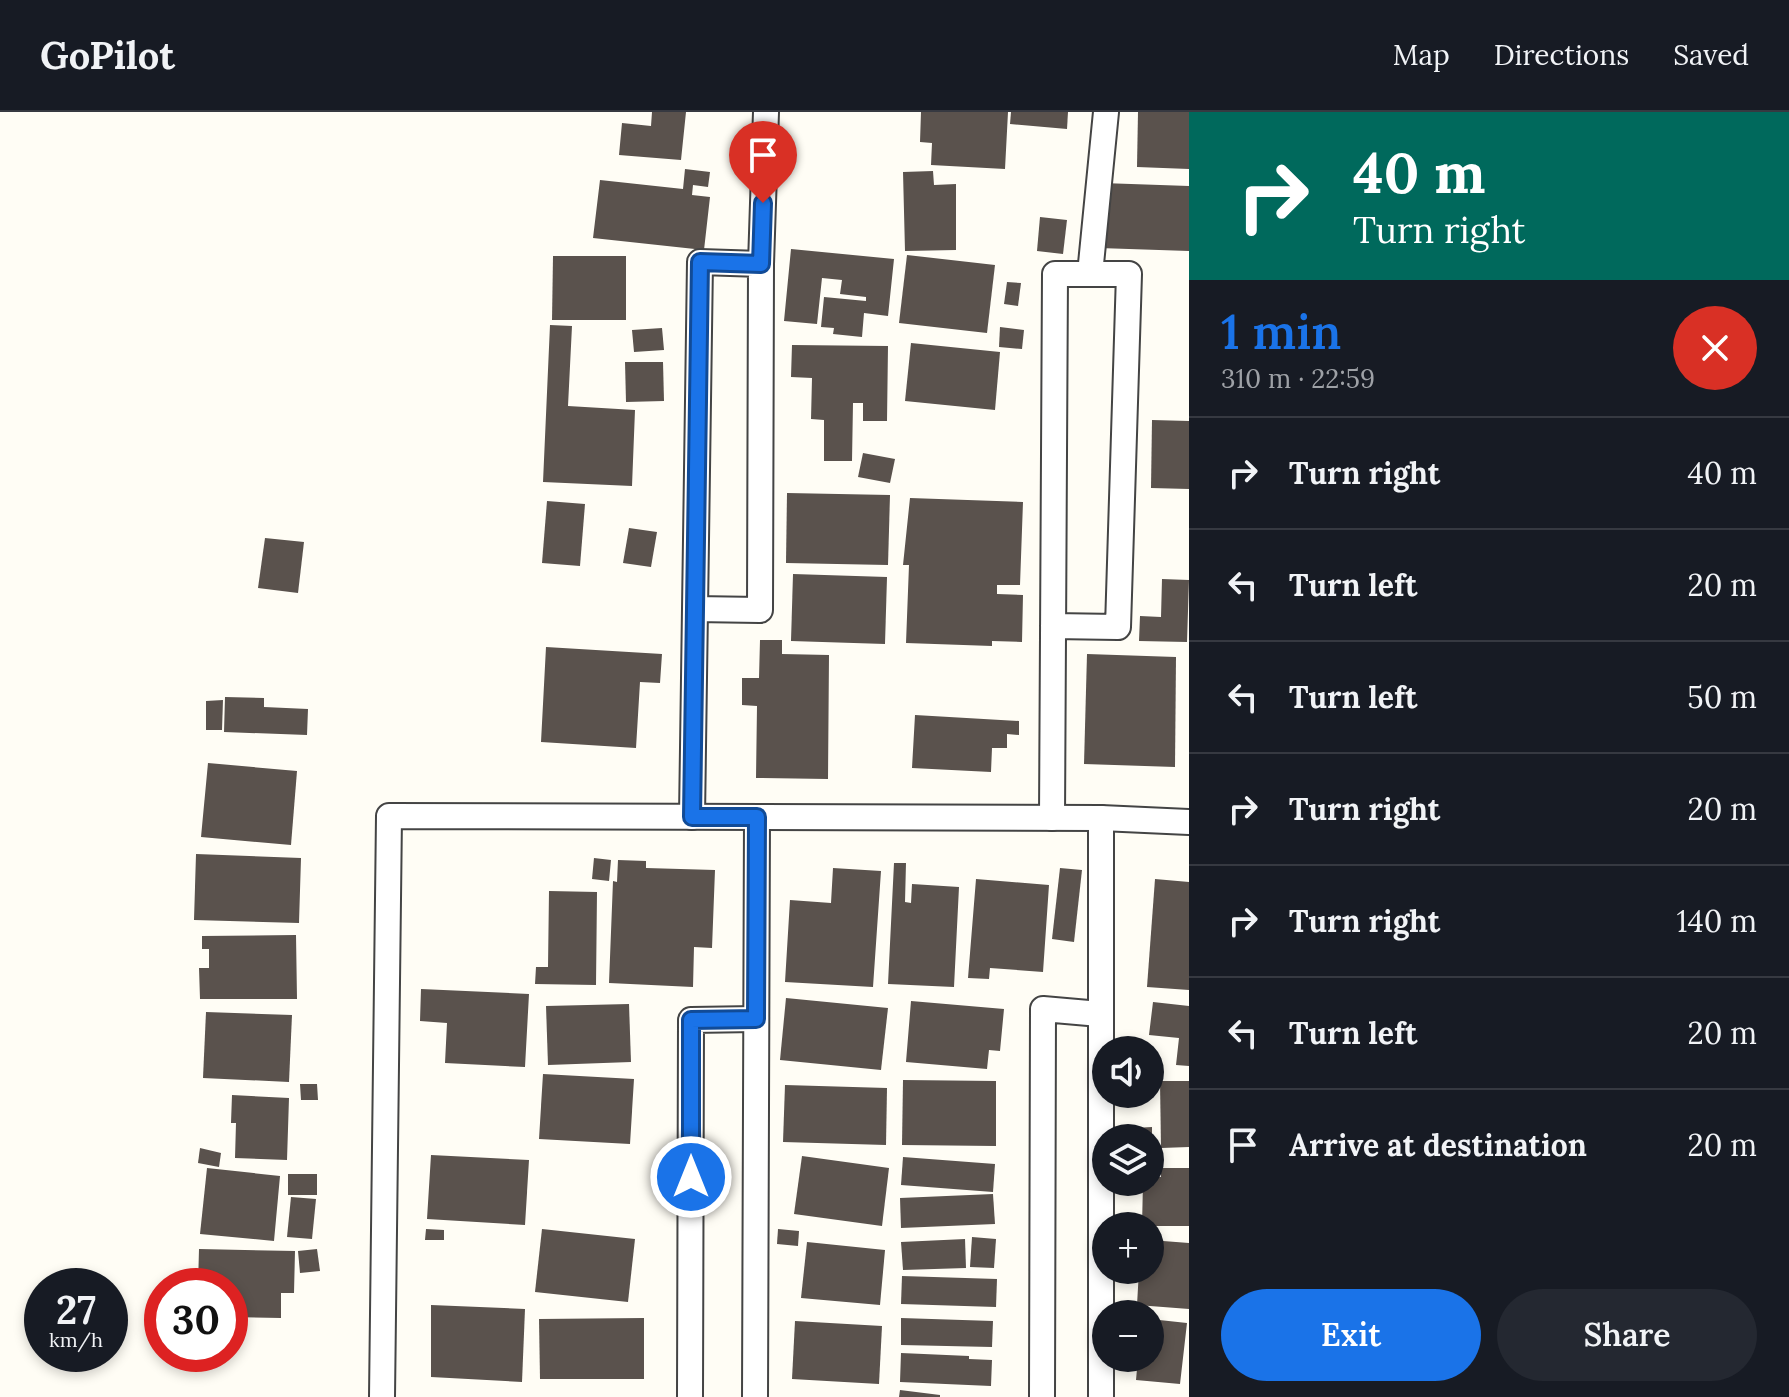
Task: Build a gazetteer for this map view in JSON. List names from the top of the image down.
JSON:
{
  "page": {
    "header": "GoPilot",
    "nav": ["Map", "Directions", "Saved"],
    "turn": ["40 m", "Turn right"],
    "heading": ["1 min", "310 m · 22:59"],
    "list": [
      {
        "name": "Turn right",
        "value": "40 m"
      },
      {
        "name": "Turn left",
        "value": "20 m"
      },
      {
        "name": "Turn left",
        "value": "50 m"
      },
      {
        "name": "Turn right",
        "value": "20 m"
      },
      {
        "name": "Turn right",
        "value": "140 m"
      },
      {
        "name": "Turn left",
        "value": "20 m"
      },
      {
        "name": "Arrive at destination",
        "value": "20 m"
      }
    ],
    "map_buttons": ["+", "−"],
    "speed": "27 km/h",
    "limit": "30",
    "buttons": ["Exit", "Share"]
  }
}
